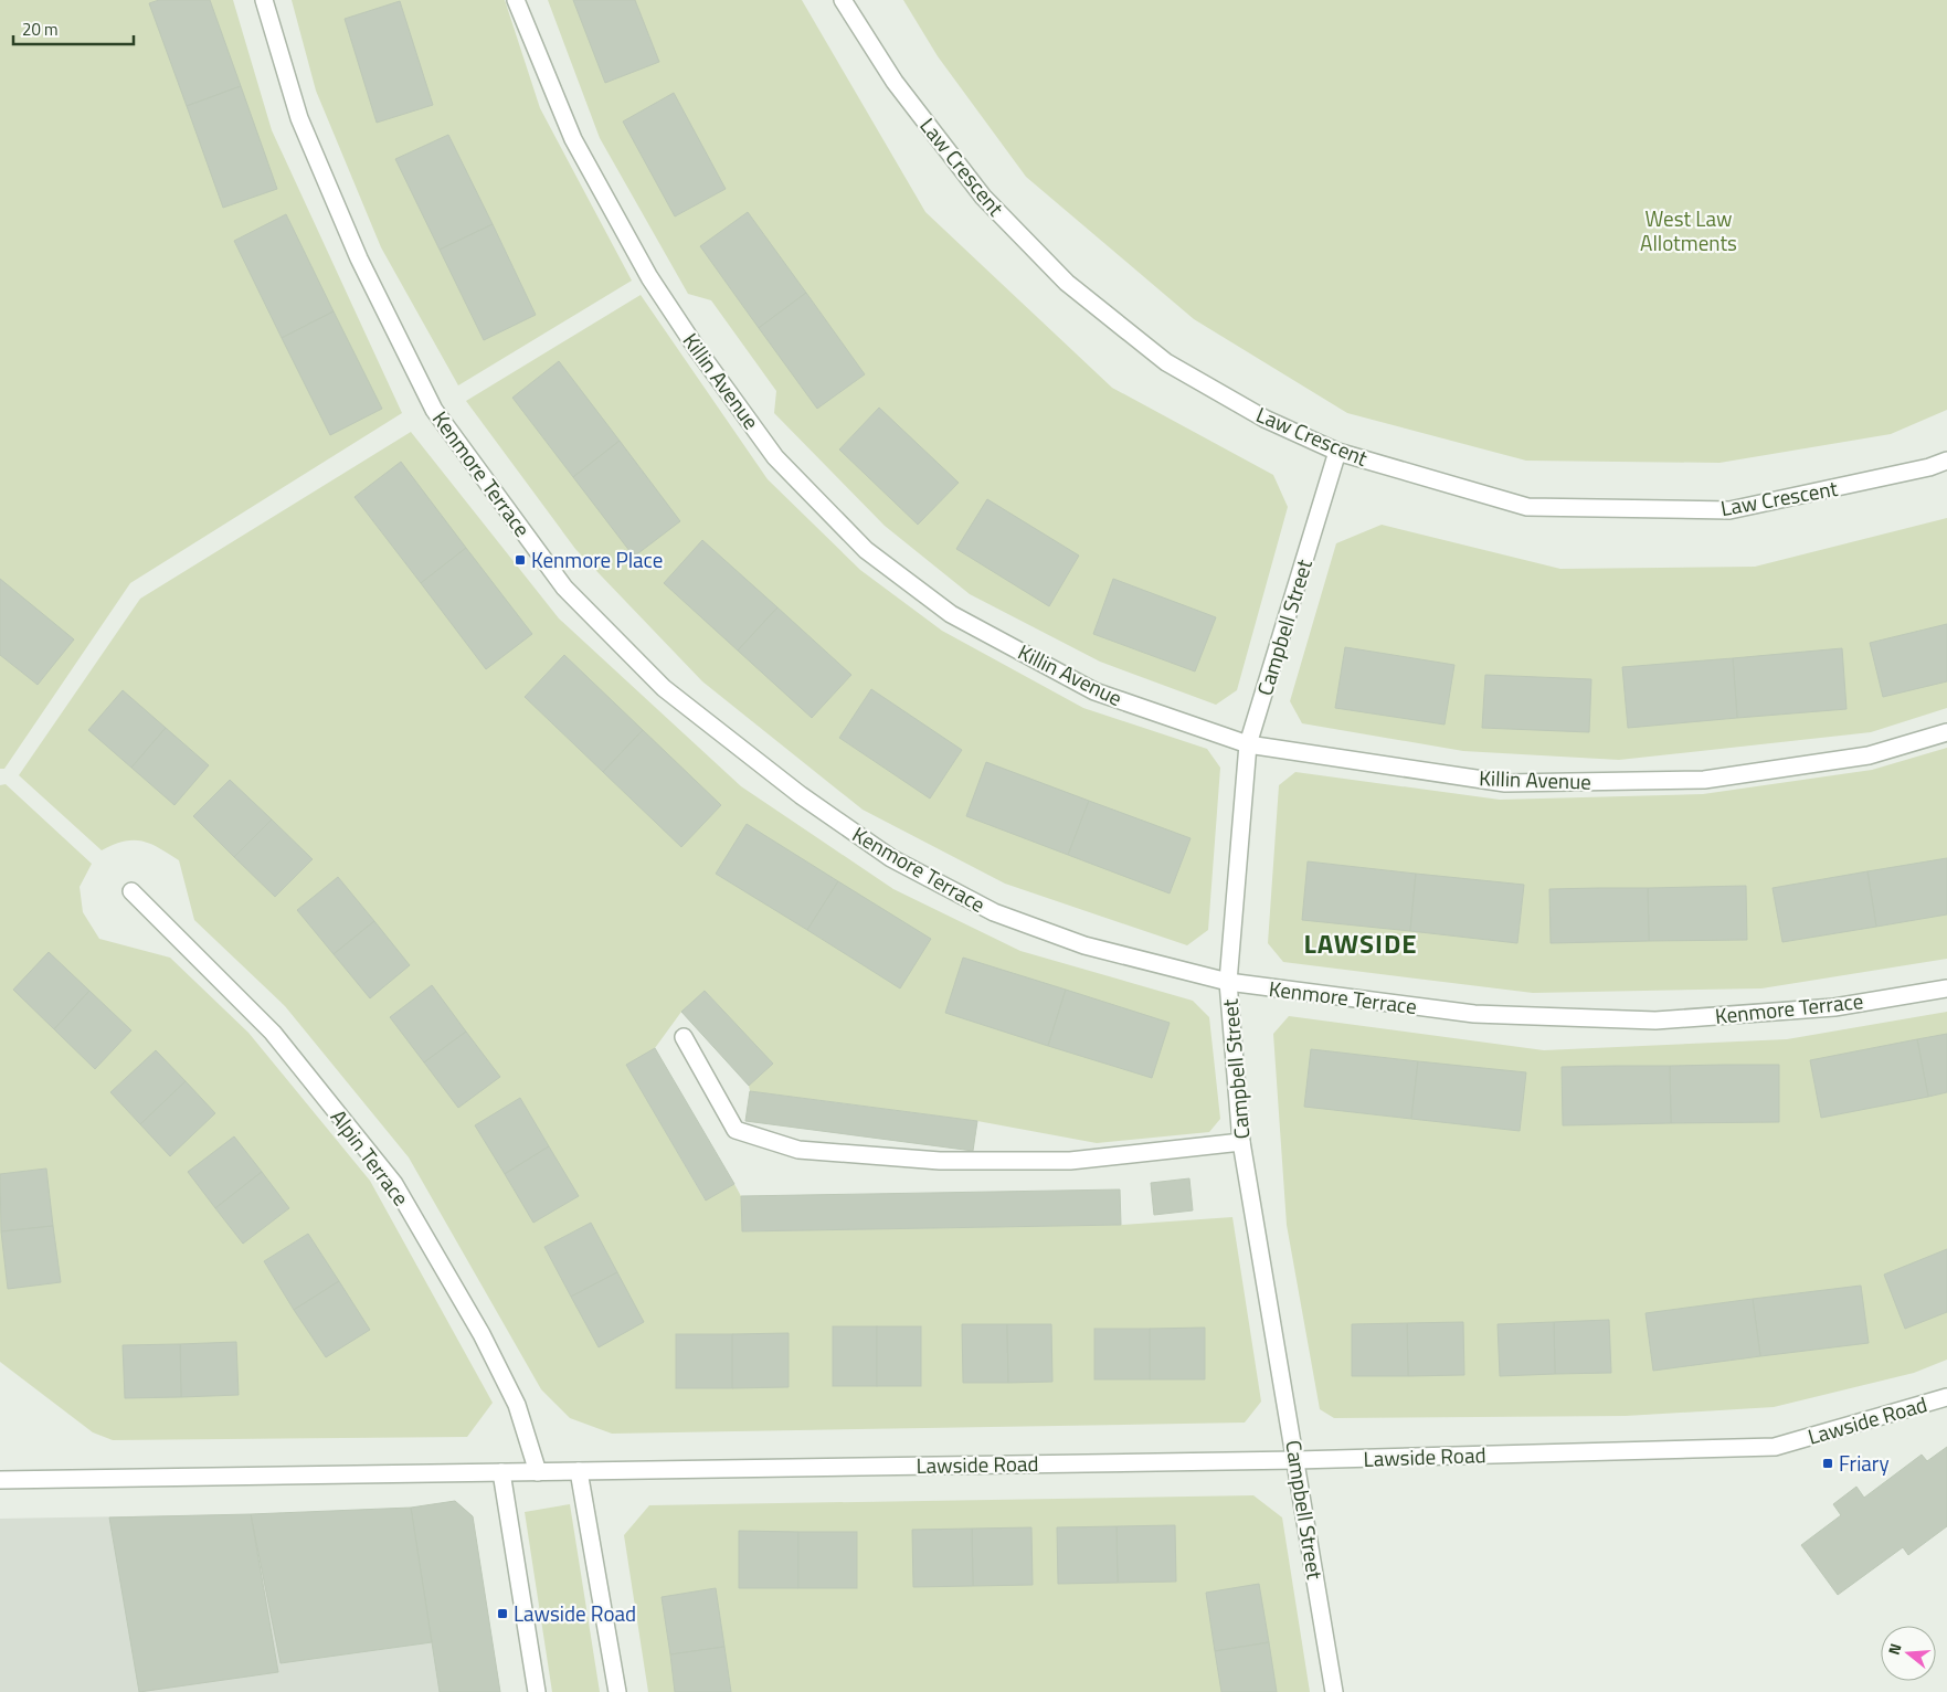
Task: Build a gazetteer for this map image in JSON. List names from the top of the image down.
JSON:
{
  "streets": {
    "street": [
      "Law Crescent",
      "Killin Avenue",
      "Kenmore Terrace",
      "Campbell Street",
      "Alpin Terrace",
      "Lawside Road"
    ]
  },
  "crossings": [
    ["Law Crescent", "Campbell Street"],
    ["Killin Avenue", "Campbell Street"],
    ["Kenmore Terrace", "Campbell Street"],
    ["Campbell Street", "Lawside Road"],
    ["Alpin Terrace", "Lawside Road"]
  ],
  "districts": ["LAWSIDE"],
  "parks": ["West Law Allotments"],
  "places": {
    "transit": ["Kenmore Place", "Friary", "Lawside Road"]
  },
  "scale_bar": "20 m",
  "north": "left"
}
